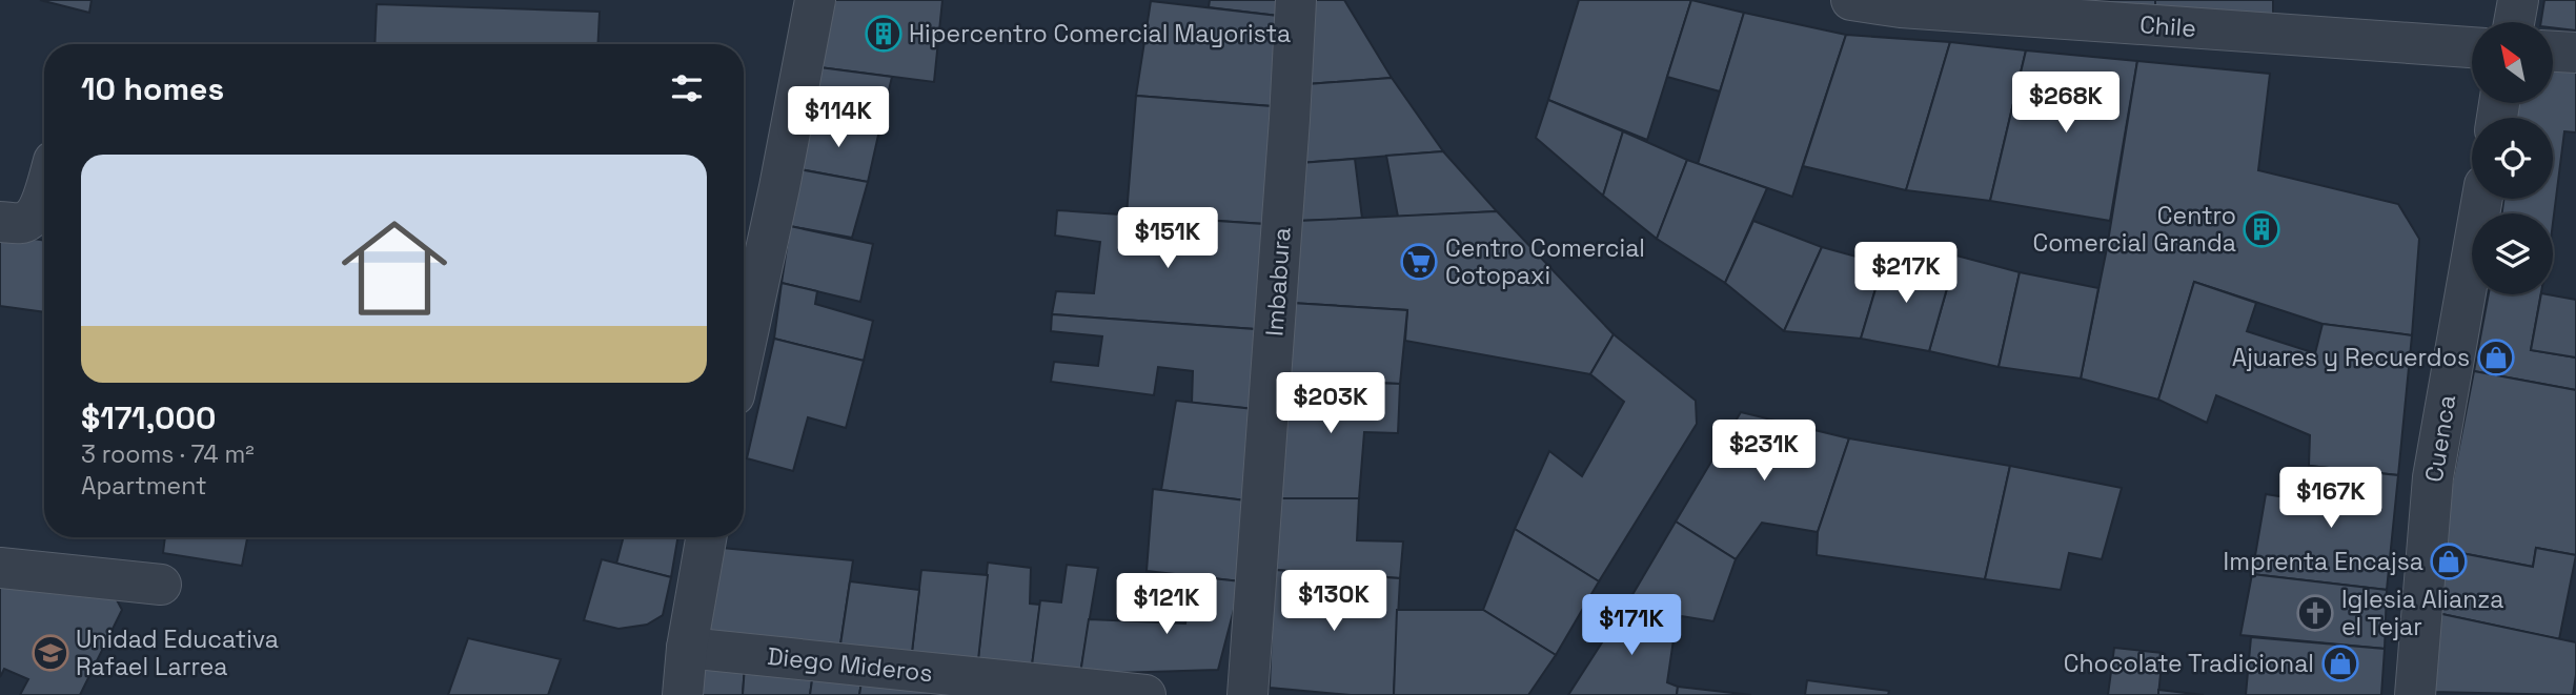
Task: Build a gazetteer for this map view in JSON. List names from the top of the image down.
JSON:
{
  "streets": {
    "street": [
      "Chile",
      "Imbabura",
      "Cuenca",
      "Diego Mideros"
    ]
  },
  "places": {
    "building": ["Hipercentro Comercial Mayorista", "Centro Comercial Granda"],
    "supermarket": ["Centro Comercial Cotopaxi"],
    "shop": ["Ajuares y Recuerdos", "Imprenta Encajsa", "Chocolate Tradicional"],
    "church": ["Iglesia Alianza el Tejar"],
    "school or university": ["Unidad Educativa Rafael Larrea"]
  },
  "north": "top left",
  "page": {
    "heading": "10 homes",
    "price": [
      "$268K",
      "$114K",
      "$151K",
      "$217K",
      "$203K",
      "$231K",
      "$167K",
      "$130K",
      "$121K",
      "$171K"
    ],
    "list": [
      {
        "name": "$171,000",
        "note": "3 rooms · 74 m² · Apartment"
      }
    ]
  }
}
